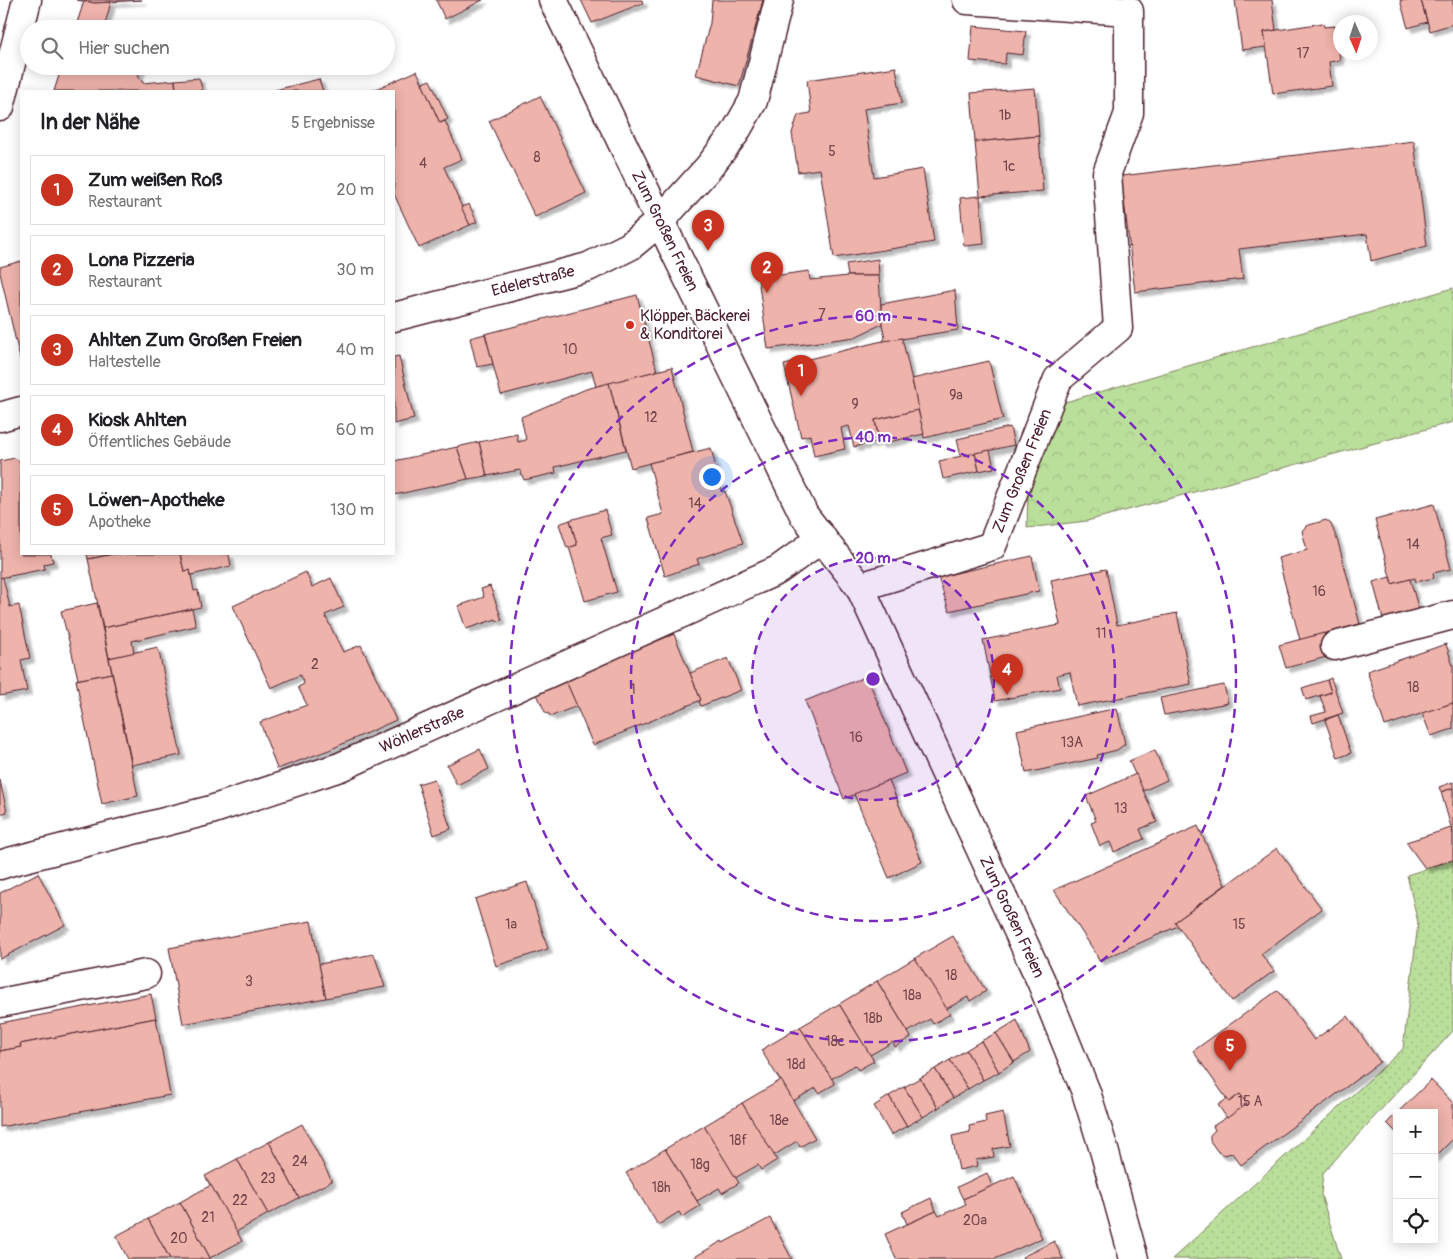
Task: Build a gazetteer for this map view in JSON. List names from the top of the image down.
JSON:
{
  "streets": {
    "street": ["Zum Großen Freien", "Edelerstraße", "Wöhlerstraße"]
  },
  "crossings": [
    ["Zum Großen Freien", "Edelerstraße"],
    ["Zum Großen Freien", "Wöhlerstraße"]
  ],
  "places": ["Klöpper Bäckerei & Konditorei"],
  "house_numbers": [
    "17",
    "1b",
    "5",
    "8",
    "4",
    "1c",
    "7",
    "10",
    "9a",
    "9",
    "12",
    "14",
    "14",
    "16",
    "11",
    "2",
    "18",
    "1",
    "16",
    "13A",
    "13",
    "1a",
    "15",
    "18",
    "3",
    "18a",
    "18b",
    "18c",
    "18d",
    "15 A",
    "18e",
    "18f",
    "24",
    "18g",
    "23",
    "18h",
    "22",
    "21",
    "20a",
    "20"
  ],
  "north": "bottom",
  "page": {
    "search": "Hier suchen",
    "heading": ["In der Nähe", "5 Ergebnisse"],
    "list": [
      {
        "mark": "1",
        "name": "Zum weißen Roß",
        "note": "Restaurant",
        "value": "20 m"
      },
      {
        "mark": "2",
        "name": "Lona Pizzeria",
        "note": "Restaurant",
        "value": "30 m"
      },
      {
        "mark": "3",
        "name": "Ahlten Zum Großen Freien",
        "note": "Haltestelle",
        "value": "40 m"
      },
      {
        "mark": "4",
        "name": "Kiosk Ahlten",
        "note": "Öffentliches Gebäude",
        "value": "60 m"
      },
      {
        "mark": "5",
        "name": "Löwen-Apotheke",
        "note": "Apotheke",
        "value": "130 m"
      }
    ],
    "pins": [
      "3",
      "2",
      "1",
      "4",
      "5"
    ],
    "map_buttons": ["+", "−"]
  },
  "rings": ["60 m", "40 m", "20 m"]
}
